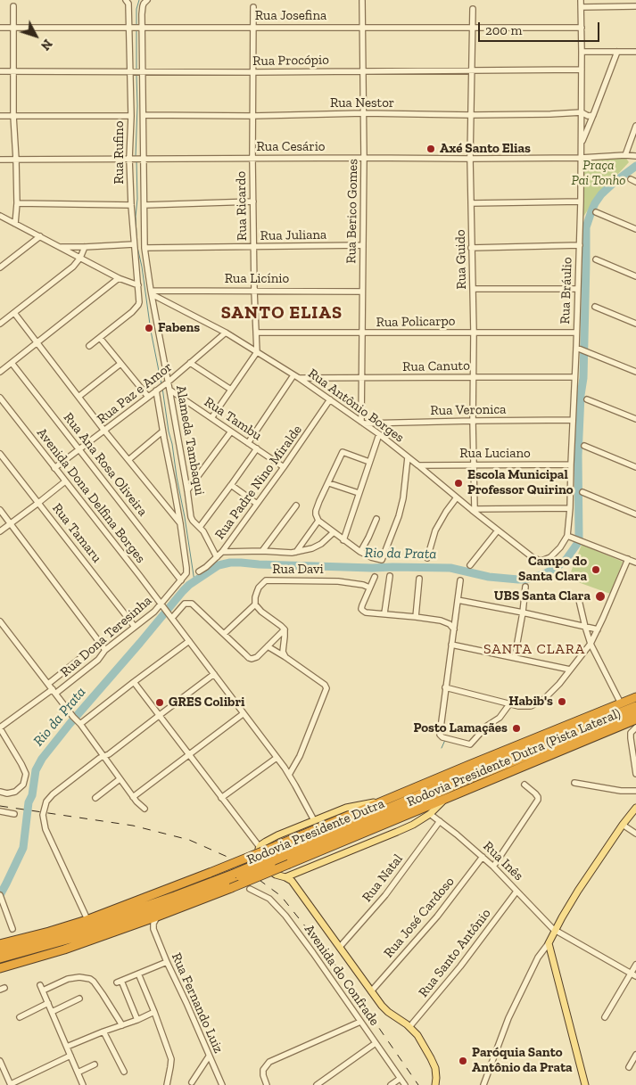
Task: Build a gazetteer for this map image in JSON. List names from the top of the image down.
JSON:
{
  "streets": {
    "highway": ["Rodovia Presidente Dutra (Pista Lateral)", "Rodovia Presidente Dutra"],
    "street": [
      "Rua Josefina",
      "Rua Procópio",
      "Rua Nestor",
      "Rua Cesário",
      "Rua Rufino",
      "Rua Ricardo",
      "Rua Berico Gomes",
      "Rua Juliana",
      "Rua Guido",
      "Rua Licínio",
      "Rua Bráulio",
      "Rua Policarpo",
      "Rua Canuto",
      "Rua Paz e Amor",
      "Rua Antônio Borges",
      "Rua Veronica",
      "Rua Tambu",
      "Alameda Tambaqui",
      "Rua Luciano",
      "Rua Ana Rosa Oliveira",
      "Rua Padre Nino Miralde",
      "Avenida Dona Delfina Borges",
      "Rua Tamaru",
      "Rua Davi",
      "Rua Dona Teresinha",
      "Rua Inês",
      "Rua Natal",
      "Rua José Cardoso",
      "Rua Santo Antônio",
      "Avenida do Confrade",
      "Rua Fernando Luiz"
    ]
  },
  "crossings": [
    ["Rua Josefina", "Rua Rufino"],
    ["Rua Josefina", "Rua Ricardo"],
    ["Rua Josefina", "Rua Berico Gomes"],
    ["Rua Josefina", "Rua Guido"],
    ["Rua Josefina", "Rua Bráulio"],
    ["Rua Procópio", "Rua Rufino"],
    ["Rua Procópio", "Rua Ricardo"],
    ["Rua Procópio", "Rua Berico Gomes"],
    ["Rua Procópio", "Rua Guido"],
    ["Rua Procópio", "Rua Bráulio"],
    ["Rua Nestor", "Rua Rufino"],
    ["Rua Nestor", "Rua Ricardo"],
    ["Rua Nestor", "Rua Berico Gomes"],
    ["Rua Nestor", "Rua Guido"],
    ["Rua Nestor", "Rua Bráulio"],
    ["Rua Cesário", "Rua Rufino"],
    ["Rua Cesário", "Rua Ricardo"],
    ["Rua Cesário", "Rua Berico Gomes"],
    ["Rua Cesário", "Rua Guido"],
    ["Rua Cesário", "Rua Bráulio"],
    ["Rua Rufino", "Rua Juliana"],
    ["Rua Rufino", "Rua Licínio"],
    ["Rua Rufino", "Rua Antônio Borges"],
    ["Rua Rufino", "Alameda Tambaqui"],
    ["Rua Ricardo", "Rua Juliana"],
    ["Rua Ricardo", "Rua Licínio"],
    ["Rua Ricardo", "Rua Policarpo"],
    ["Rua Ricardo", "Rua Antônio Borges"],
    ["Rua Berico Gomes", "Rua Juliana"],
    ["Rua Berico Gomes", "Rua Licínio"],
    ["Rua Berico Gomes", "Rua Policarpo"],
    ["Rua Berico Gomes", "Rua Canuto"],
    ["Rua Berico Gomes", "Rua Antônio Borges"],
    ["Rua Berico Gomes", "Rua Veronica"],
    ["Rua Guido", "Rua Policarpo"],
    ["Rua Guido", "Rua Canuto"],
    ["Rua Guido", "Rua Antônio Borges"],
    ["Rua Guido", "Rua Veronica"],
    ["Rua Guido", "Rua Luciano"],
    ["Rua Licínio", "Rua Antônio Borges"],
    ["Rua Licínio", "Alameda Tambaqui"],
    ["Rua Bráulio", "Rua Policarpo"],
    ["Rua Bráulio", "Rua Canuto"],
    ["Rua Bráulio", "Rua Antônio Borges"],
    ["Rua Bráulio", "Rua Veronica"],
    ["Rua Bráulio", "Rua Luciano"],
    ["Rua Canuto", "Rua Antônio Borges"],
    ["Rua Paz e Amor", "Rua Antônio Borges"],
    ["Rua Paz e Amor", "Alameda Tambaqui"],
    ["Rua Paz e Amor", "Rua Ana Rosa Oliveira"],
    ["Rua Paz e Amor", "Avenida Dona Delfina Borges"],
    ["Rua Antônio Borges", "Rua Veronica"],
    ["Rua Antônio Borges", "Alameda Tambaqui"],
    ["Rua Antônio Borges", "Rua Luciano"],
    ["Rua Antônio Borges", "Rua Padre Nino Miralde"],
    ["Rua Tambu", "Alameda Tambaqui"],
    ["Rua Tambu", "Rua Padre Nino Miralde"],
    ["Alameda Tambaqui", "Rua Padre Nino Miralde"],
    ["Rua Ana Rosa Oliveira", "Rua Dona Teresinha"],
    ["Avenida Dona Delfina Borges", "Rua Dona Teresinha"],
    ["Rua Tamaru", "Rua Dona Teresinha"],
    ["Rua Inês", "Rua Natal"],
    ["Rua Inês", "Rua José Cardoso"],
    ["Rua Inês", "Rua Santo Antônio"]
  ],
  "districts": ["SANTO ELIAS", "SANTA CLARA"],
  "water": ["Rio da Prata"],
  "parks": ["Praça Pai Tonho"],
  "places": [
    "Axé Santo Elias",
    "Fabens",
    "Escola Municipal Professor Quirino",
    "Campo do Santa Clara",
    "UBS Santa Clara",
    "Habib's",
    "GRES Colibri",
    "Posto Lamaçães",
    "Paróquia Santo Antônio da Prata"
  ],
  "scale_bar": "200 m",
  "north": "bottom right"
}
